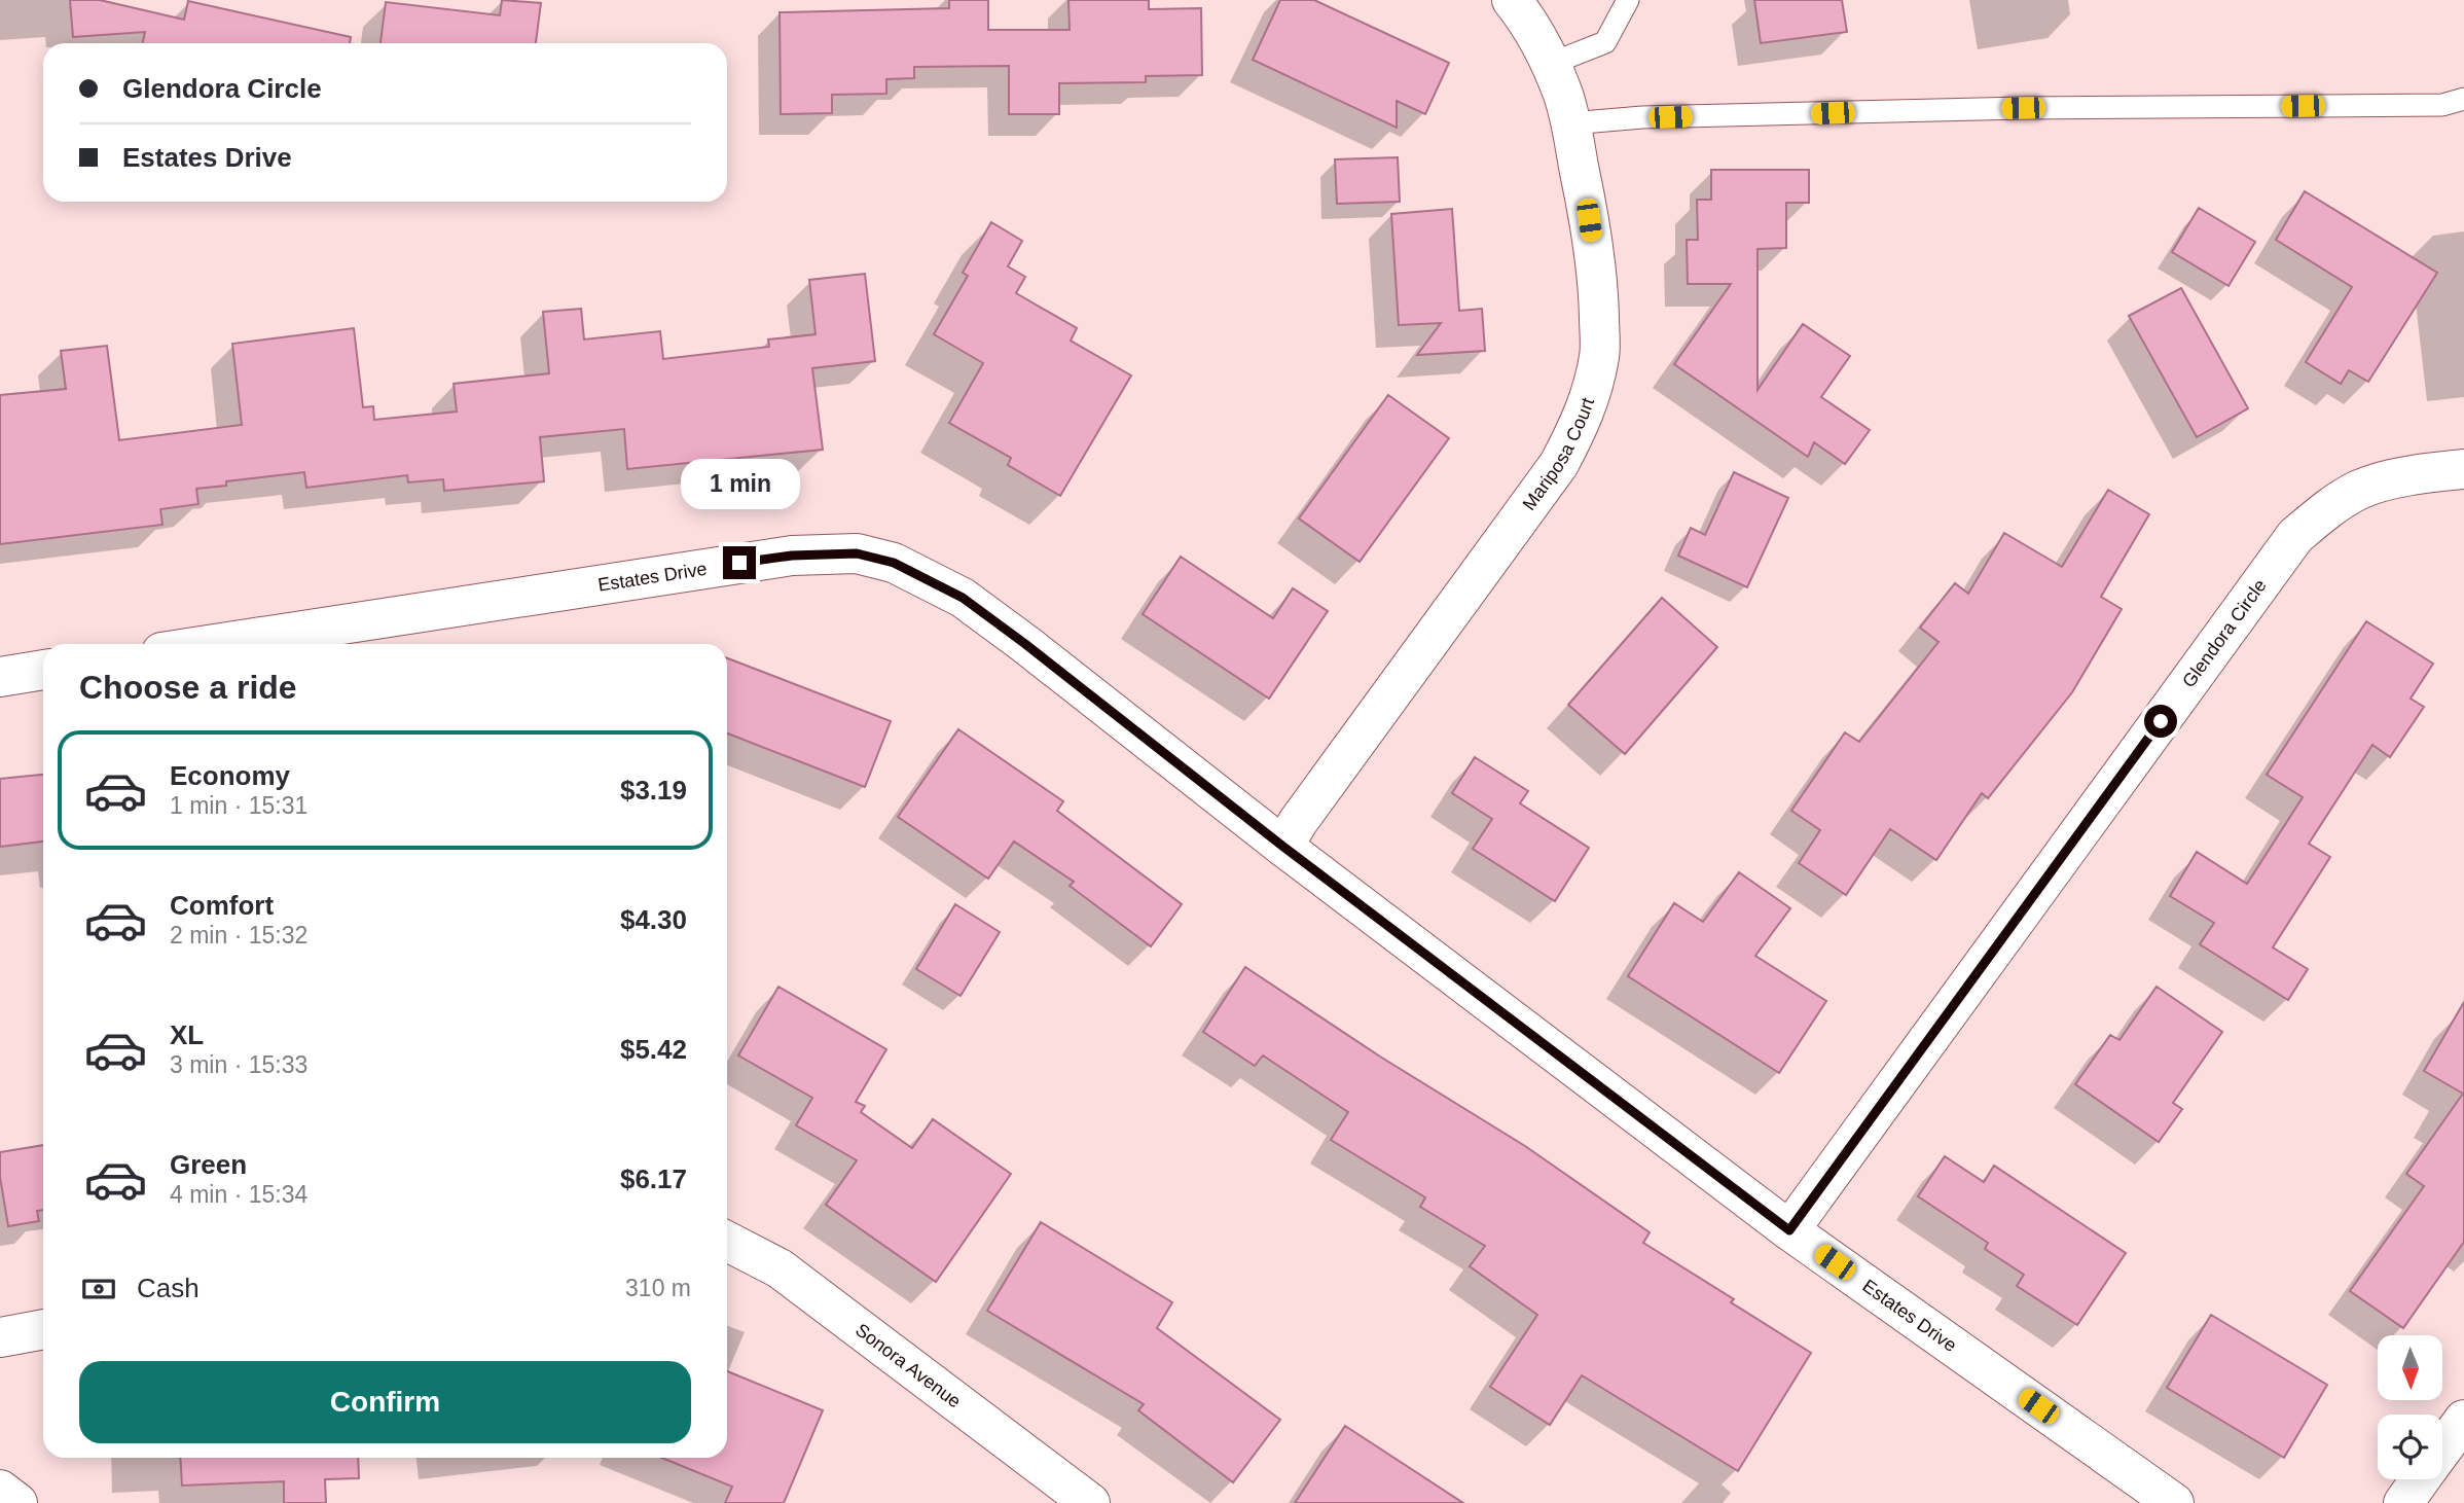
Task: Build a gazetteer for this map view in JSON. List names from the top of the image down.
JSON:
{
  "streets": {
    "street": [
      "Mariposa Court",
      "Estates Drive",
      "Glendora Circle",
      "Sonora Avenue"
    ]
  },
  "crossings": [
    ["Mariposa Court", "Estates Drive"],
    ["Estates Drive", "Glendora Circle"]
  ],
  "north": "bottom",
  "page": {
    "banner": ["Glendora Circle", "Estates Drive"],
    "bubble": "1 min",
    "heading": "Choose a ride",
    "list": [
      {
        "name": "Economy",
        "note": "1 min · 15:31",
        "value": "$3.19"
      },
      {
        "name": "Comfort",
        "note": "2 min · 15:32",
        "value": "$4.30"
      },
      {
        "name": "XL",
        "note": "3 min · 15:33",
        "value": "$5.42"
      },
      {
        "name": "Green",
        "note": "4 min · 15:34",
        "value": "$6.17"
      }
    ],
    "pay": ["Cash", "310 m"],
    "buttons": "Confirm"
  }
}
